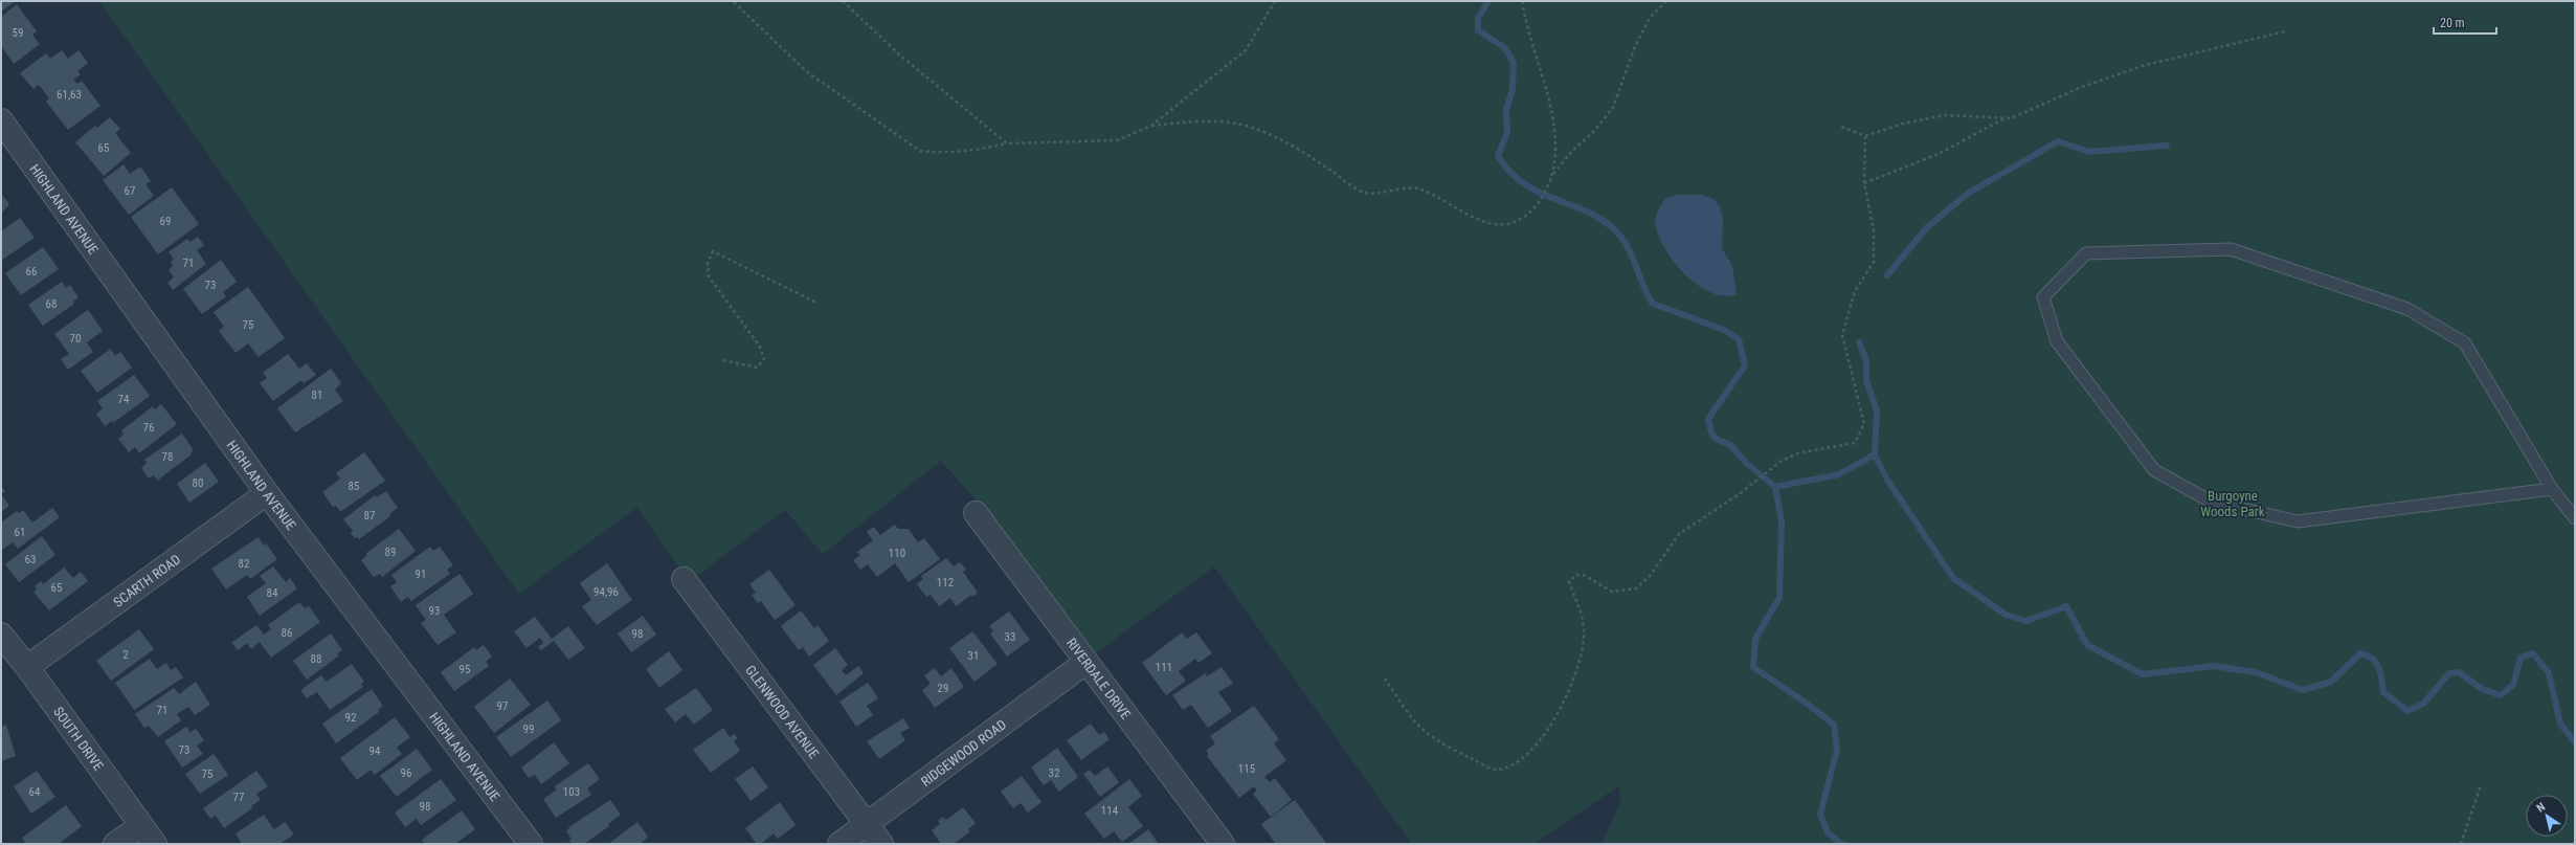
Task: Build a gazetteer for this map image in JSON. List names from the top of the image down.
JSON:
{
  "streets": {
    "street": [
      "HIGHLAND AVENUE",
      "SCARTH ROAD",
      "RIVERDALE DRIVE",
      "GLENWOOD AVENUE",
      "SOUTH DRIVE",
      "RIDGEWOOD ROAD"
    ]
  },
  "crossings": [
    ["HIGHLAND AVENUE", "SCARTH ROAD"],
    ["SCARTH ROAD", "SOUTH DRIVE"],
    ["RIVERDALE DRIVE", "RIDGEWOOD ROAD"],
    ["GLENWOOD AVENUE", "RIDGEWOOD ROAD"]
  ],
  "parks": ["Burgoyne Woods Park"],
  "house_numbers": [
    "59",
    "61,63",
    "65",
    "67",
    "69",
    "71",
    "66",
    "73",
    "68",
    "75",
    "70",
    "81",
    "74",
    "76",
    "78",
    "80",
    "85",
    "87",
    "61",
    "89",
    "110",
    "63",
    "82",
    "91",
    "112",
    "65",
    "94,96",
    "84",
    "93",
    "86",
    "98",
    "33",
    "2",
    "31",
    "88",
    "111",
    "95",
    "29",
    "97",
    "71",
    "92",
    "99",
    "73",
    "94",
    "115",
    "96",
    "32",
    "75",
    "64",
    "103",
    "77",
    "98",
    "114"
  ],
  "scale_bar": "20 m",
  "north": "top left"
}
